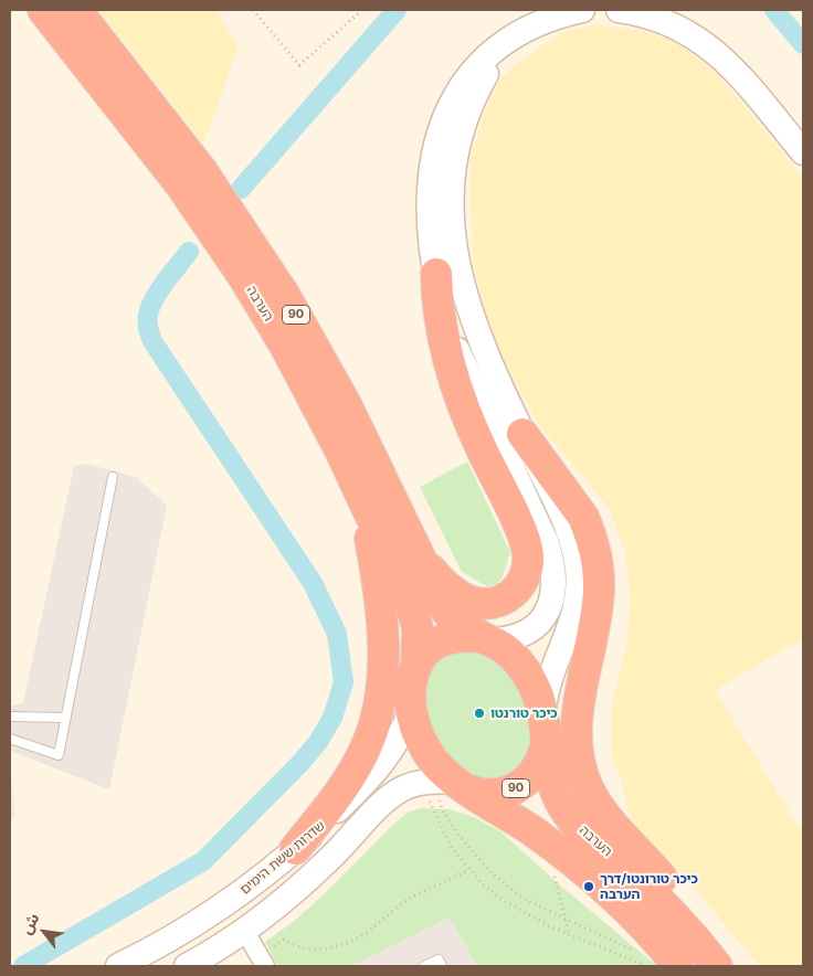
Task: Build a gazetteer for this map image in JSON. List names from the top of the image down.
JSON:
{
  "streets": {
    "highway": ["הערבה", "90"],
    "street": ["שדרות ששת הימים"]
  },
  "crossings": [
    ["הערבה", "שדרות ששת הימים"]
  ],
  "places": ["כיכר טורנטו", "כיכר טורונטו/דרך הערבה"],
  "north": "top left"
}
